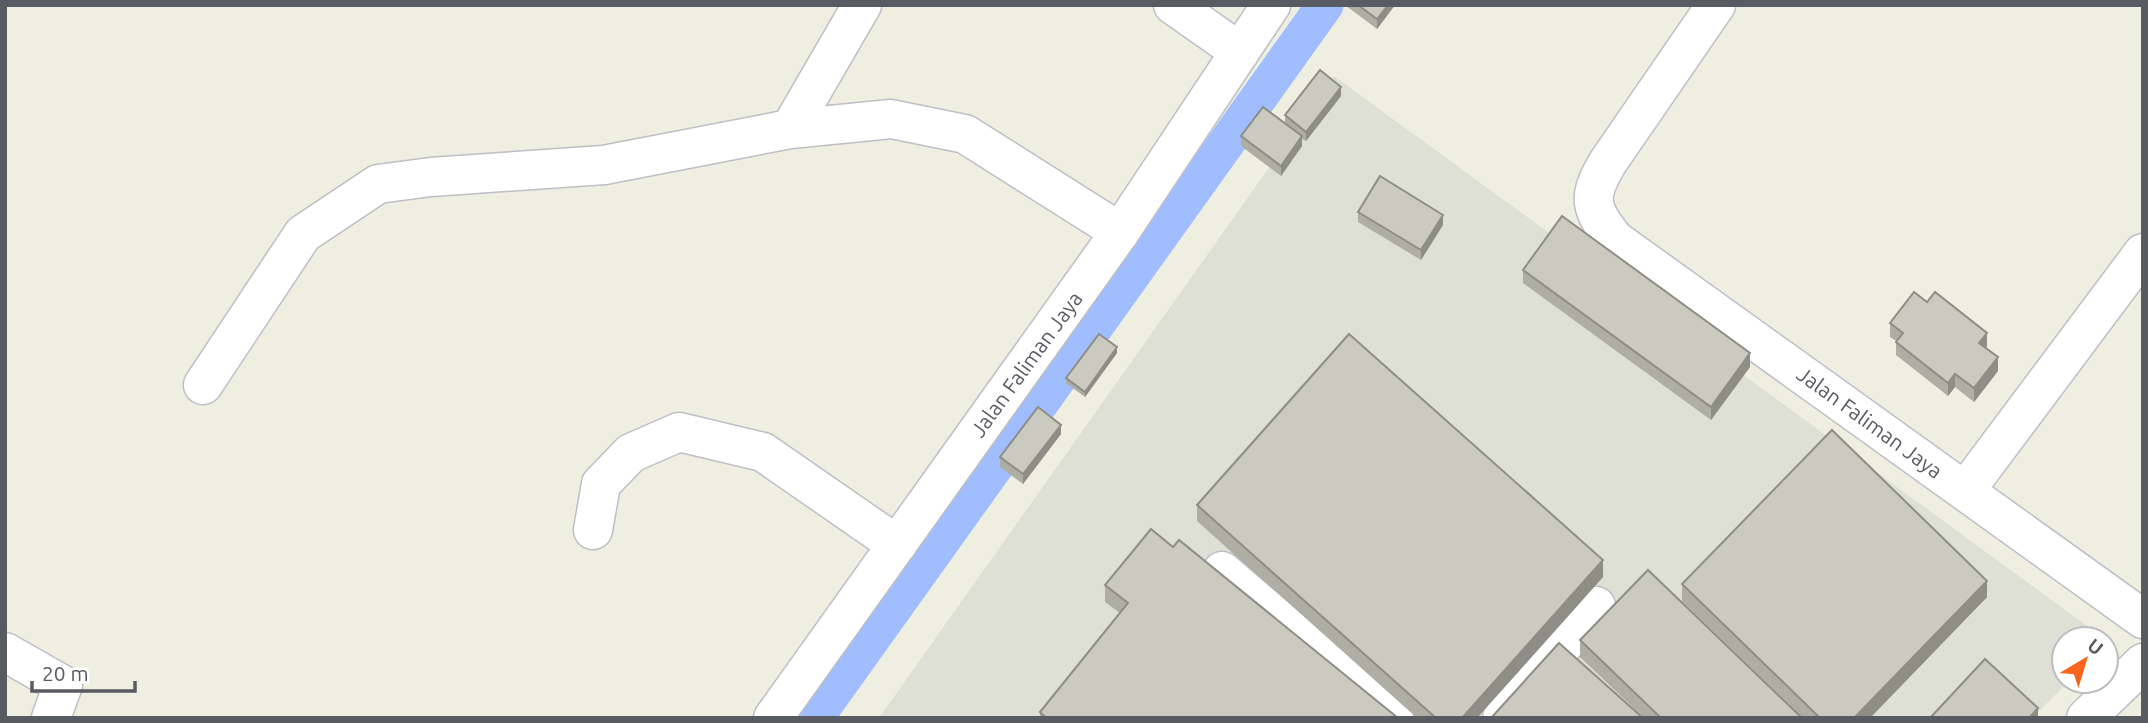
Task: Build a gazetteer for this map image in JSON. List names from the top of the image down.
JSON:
{
  "streets": {
    "street": ["Jalan Faliman Jaya"]
  },
  "scale_bar": "20 m",
  "north": "top right"
}
